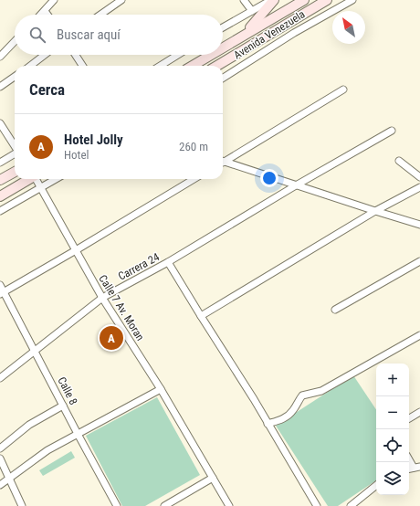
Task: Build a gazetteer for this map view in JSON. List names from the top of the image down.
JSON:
{
  "streets": {
    "street": [
      "Avenida Venezuela",
      "Carrera 24",
      "Calle 7 Av. Moran",
      "Calle 8"
    ]
  },
  "crossings": [
    ["Carrera 24", "Calle 7 Av. Moran"],
    ["Carrera 24", "Calle 8"]
  ],
  "north": "top left",
  "page": {
    "search": "Buscar aquí",
    "heading": "Cerca",
    "list": [
      {
        "mark": "A",
        "name": "Hotel Jolly",
        "note": "Hotel",
        "value": "260 m"
      }
    ],
    "pins": "A",
    "map_buttons": ["+", "−"]
  }
}
